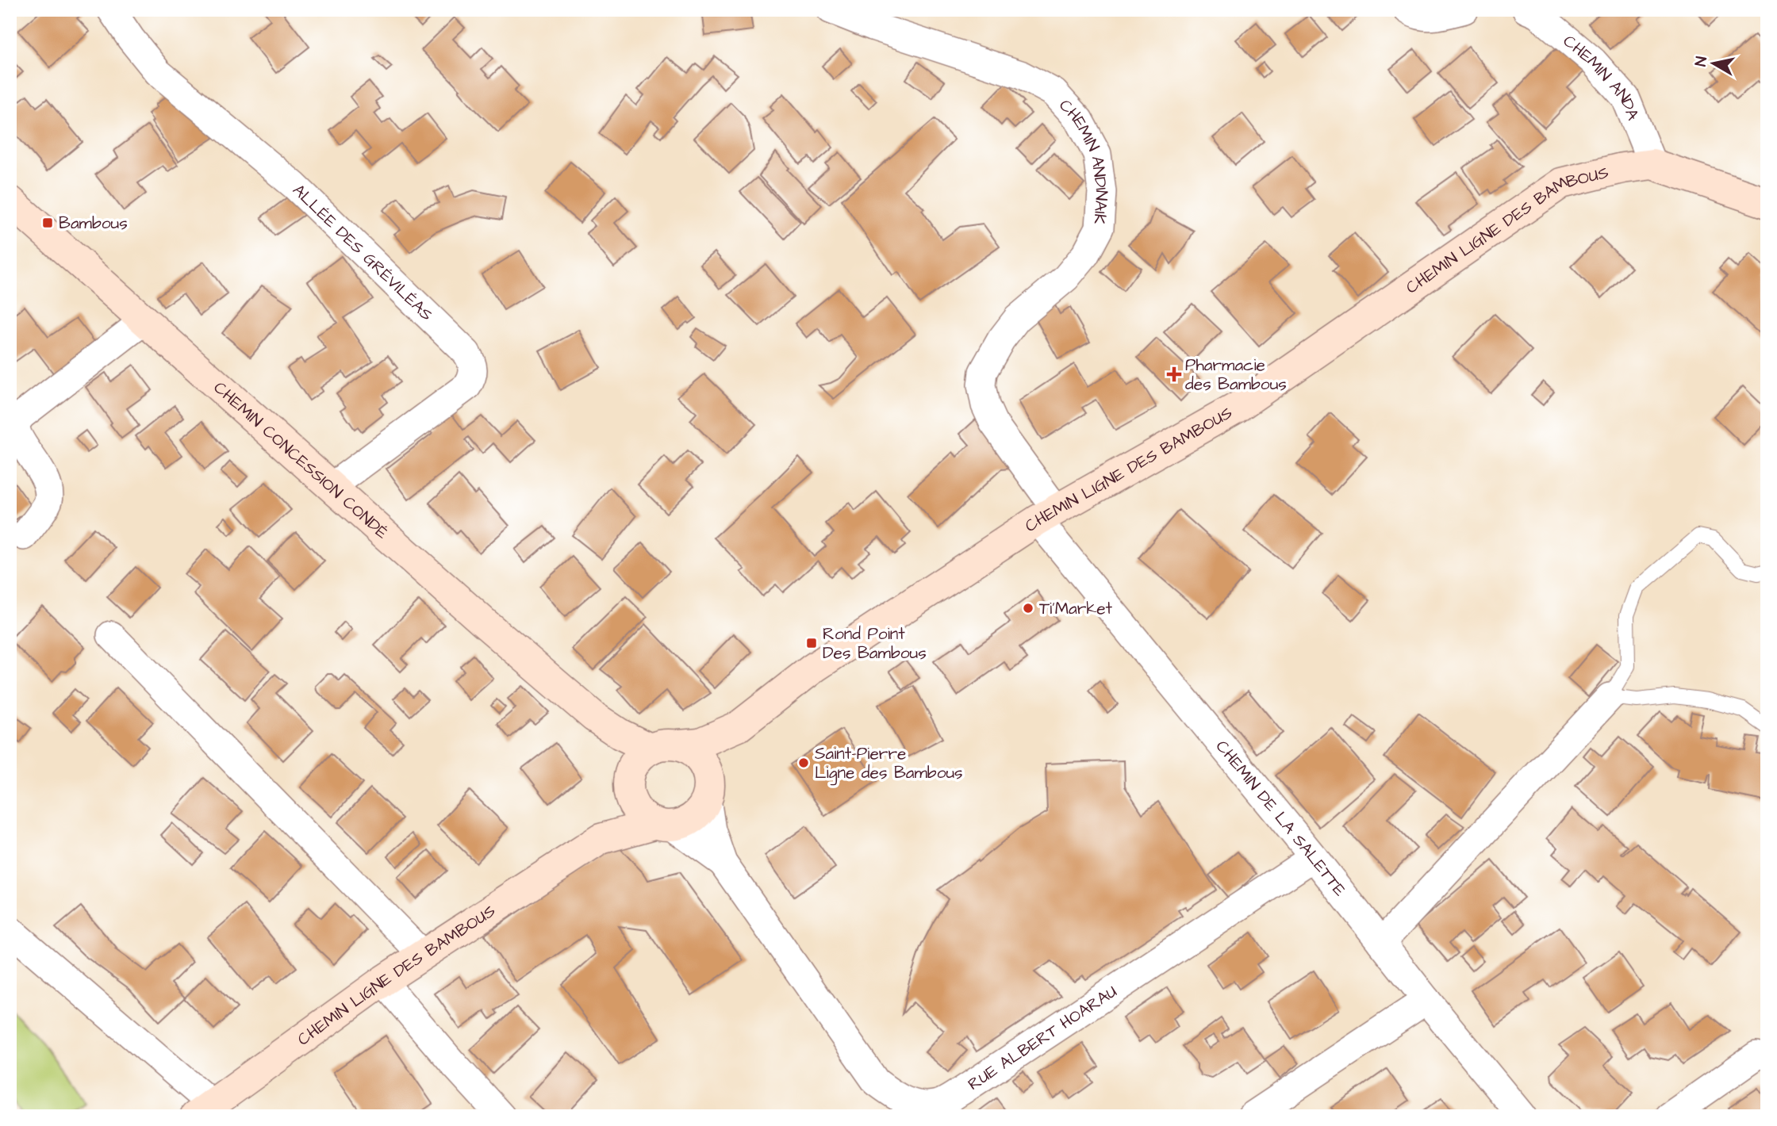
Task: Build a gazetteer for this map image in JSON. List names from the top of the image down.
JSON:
{
  "streets": {
    "main road": ["CHEMIN LIGNE DES BAMBOUS", "CHEMIN CONCESSION CONDÉ"],
    "street": [
      "CHEMIN ANDA",
      "CHEMIN ANDINAIK",
      "ALLÉE DES GRÉVILÉAS",
      "CHEMIN DE LA SALETTE",
      "RUE ALBERT HOARAU"
    ]
  },
  "crossings": [
    ["CHEMIN ANDA", "CHEMIN LIGNE DES BAMBOUS"],
    ["CHEMIN ANDINAIK", "CHEMIN LIGNE DES BAMBOUS"],
    ["CHEMIN ANDINAIK", "CHEMIN DE LA SALETTE"],
    ["CHEMIN LIGNE DES BAMBOUS", "CHEMIN CONCESSION CONDÉ"],
    ["CHEMIN LIGNE DES BAMBOUS", "CHEMIN DE LA SALETTE"],
    ["CHEMIN LIGNE DES BAMBOUS", "RUE ALBERT HOARAU"],
    ["ALLÉE DES GRÉVILÉAS", "CHEMIN CONCESSION CONDÉ"],
    ["CHEMIN CONCESSION CONDÉ", "RUE ALBERT HOARAU"],
    ["CHEMIN DE LA SALETTE", "RUE ALBERT HOARAU"]
  ],
  "places": {
    "transit": ["Bambous", "Rond Point Des Bambous"],
    "health": ["Pharmacie des Bambous"],
    "other": ["Ti'Market", "Saint-Pierre Ligne des Bambous"]
  },
  "north": "left"
}
